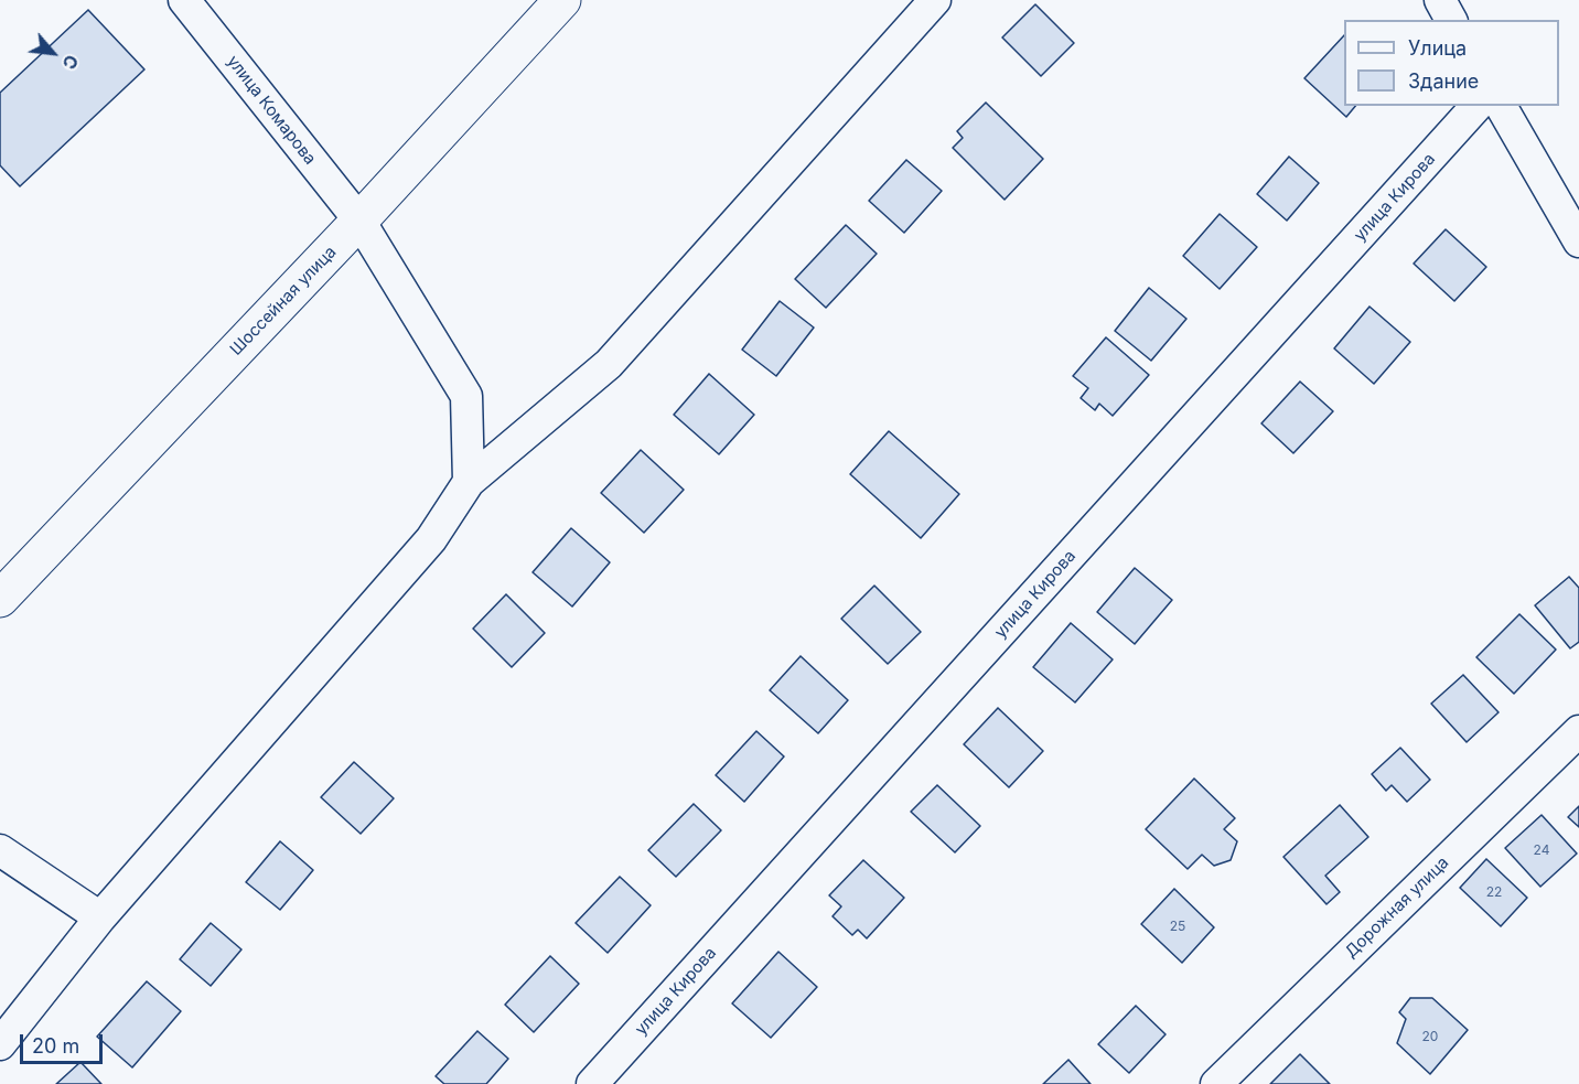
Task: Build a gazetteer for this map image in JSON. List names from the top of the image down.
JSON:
{
  "streets": {
    "highway": ["Шоссейная улица"],
    "street": ["улица Комарова", "улица Кирова", "Дорожная улица"]
  },
  "crossings": [
    ["улица Комарова", "Шоссейная улица"]
  ],
  "house_numbers": [
    "24",
    "22",
    "25",
    "20"
  ],
  "legend": ["Улица", "Здание"],
  "scale_bar": "20 m",
  "north": "bottom right"
}
